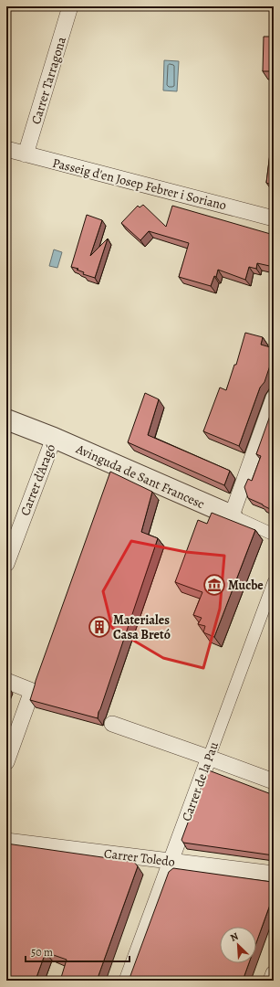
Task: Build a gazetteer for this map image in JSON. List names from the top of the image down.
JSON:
{
  "streets": {
    "street": [
      "Carrer Tarragona",
      "Passeig d'en Josep Febrer i Soriano",
      "Avinguda de Sant Francesc",
      "Carrer d'Aragó",
      "Carrer de la Pau",
      "Carrer Toledo"
    ]
  },
  "crossings": [
    ["Carrer Tarragona", "Passeig d'en Josep Febrer i Soriano"],
    ["Avinguda de Sant Francesc", "Carrer d'Aragó"],
    ["Carrer de la Pau", "Carrer Toledo"]
  ],
  "places": {
    "museum": ["Mucbe"],
    "building": ["Materiales Casa Bretó"]
  },
  "scale_bar": "50 m",
  "north": "top left"
}
